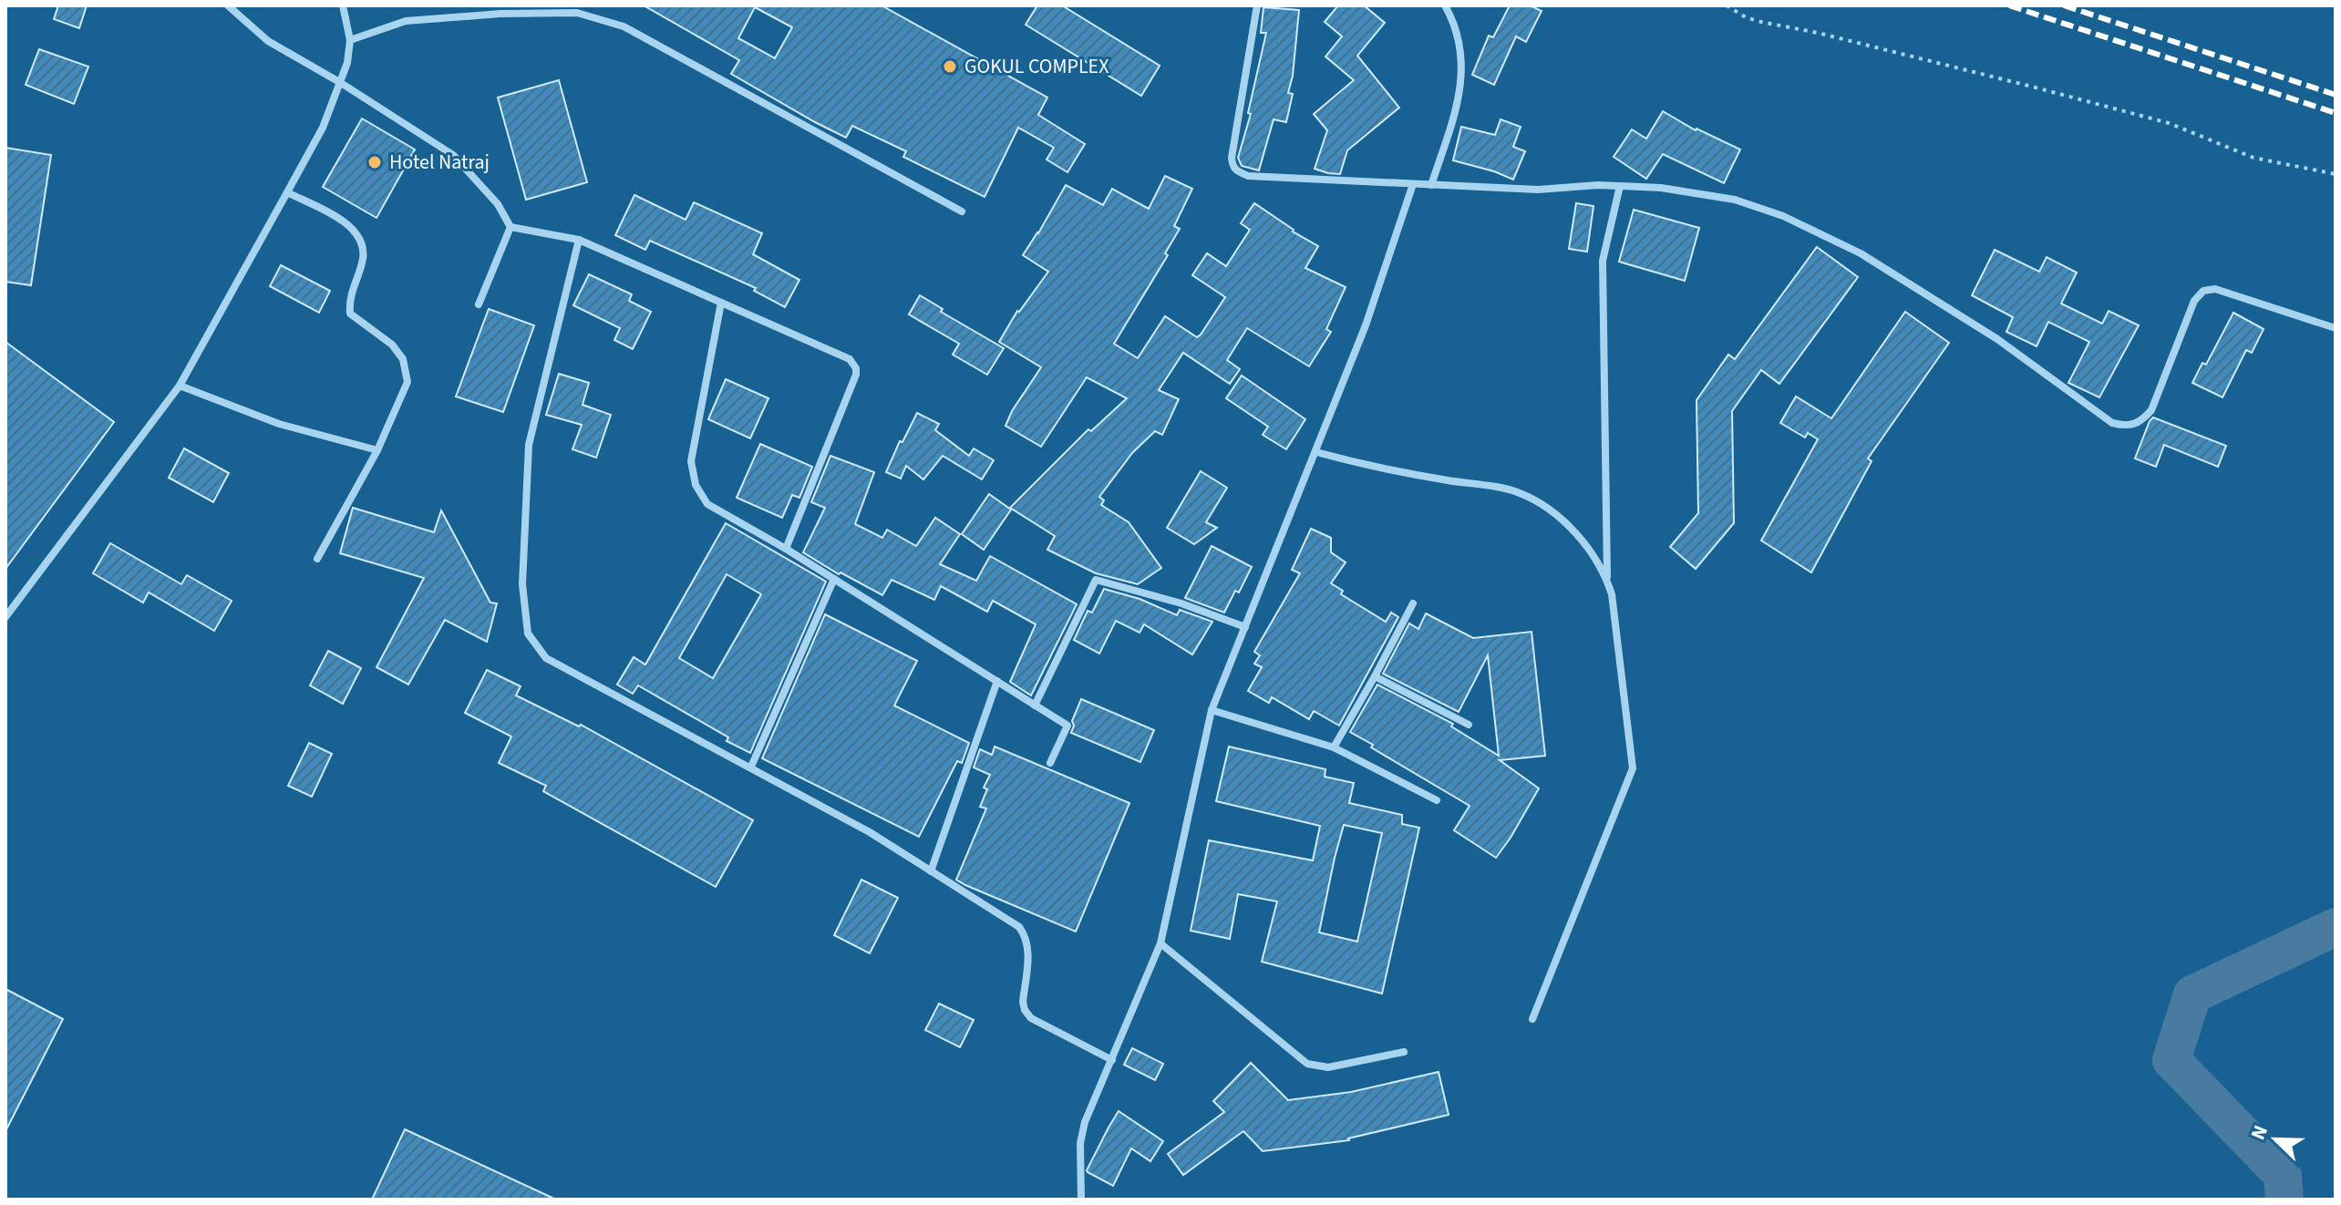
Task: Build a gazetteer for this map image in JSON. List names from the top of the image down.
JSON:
{
  "places": ["GOKUL COMPLEX", "Hotel Natraj"],
  "north": "top left"
}
